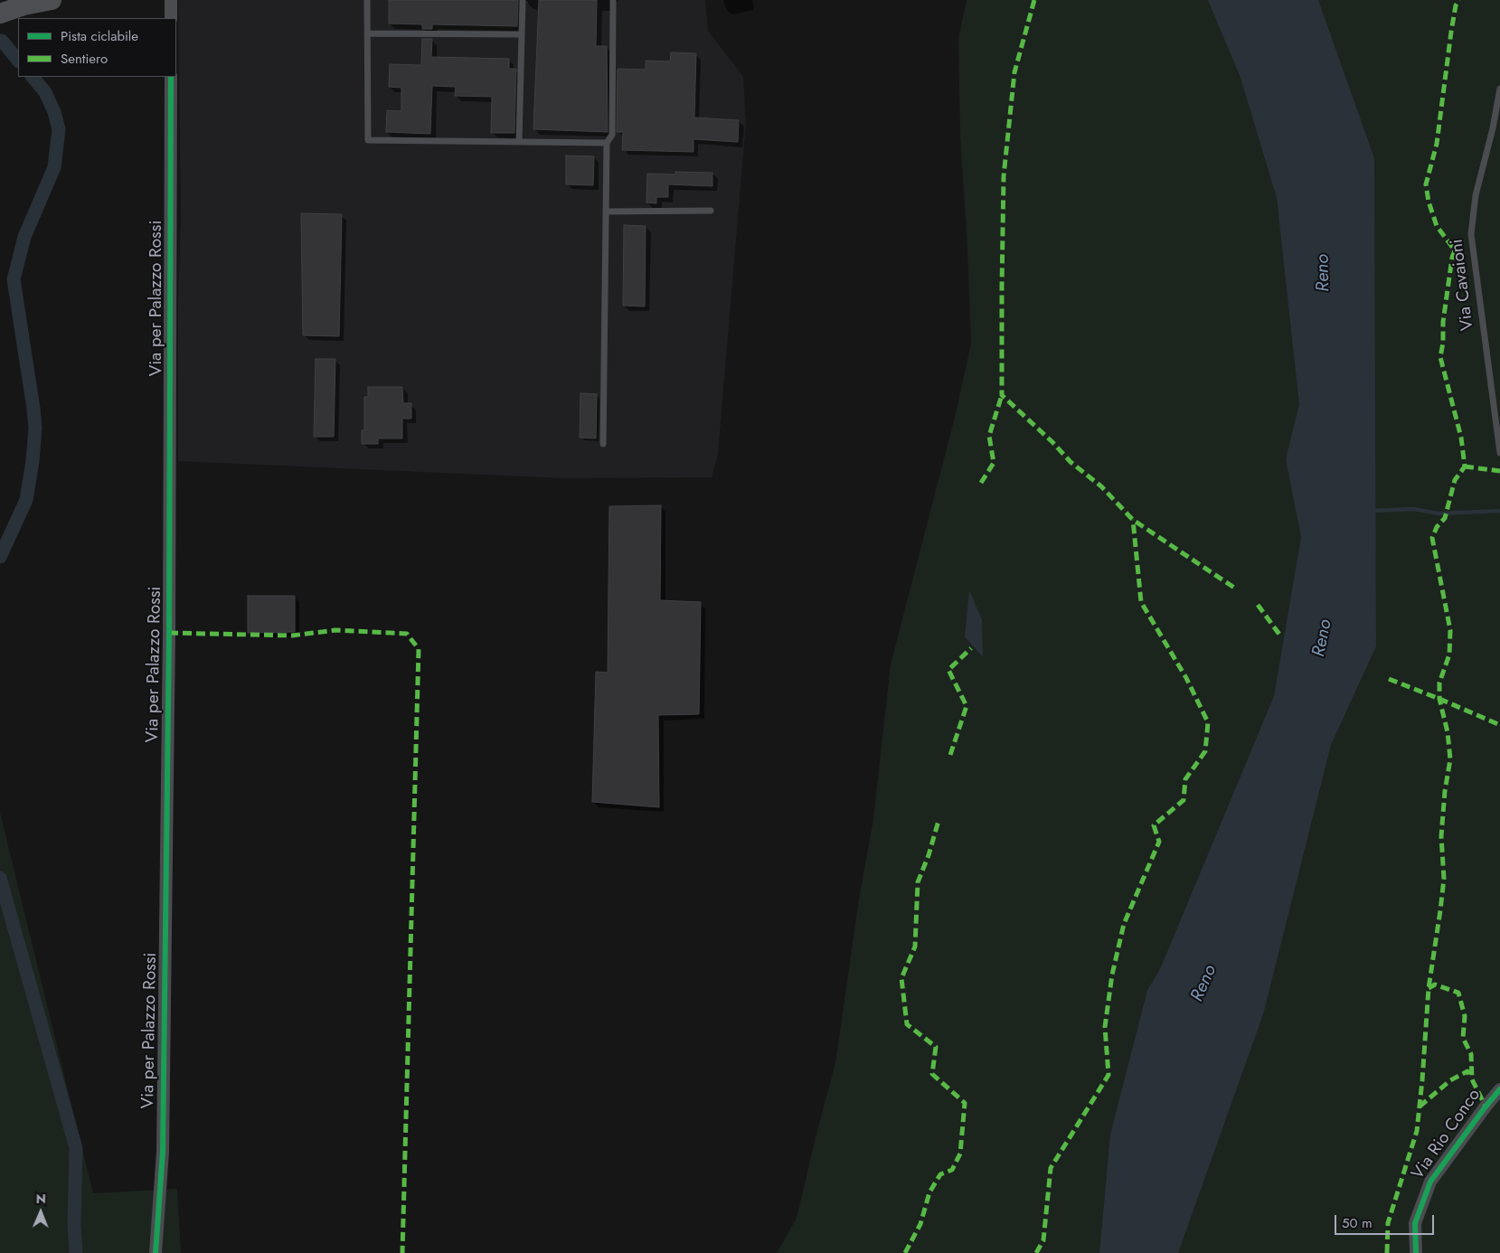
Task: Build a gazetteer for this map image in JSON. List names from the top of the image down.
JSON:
{
  "streets": {
    "street": ["Via per Palazzo Rossi", "Via Rio Conco"],
    "lane": ["Via Cavaioni"]
  },
  "water": ["Reno"],
  "legend": ["Pista ciclabile", "Sentiero"],
  "scale_bar": "50 m",
  "north": "top"
}
